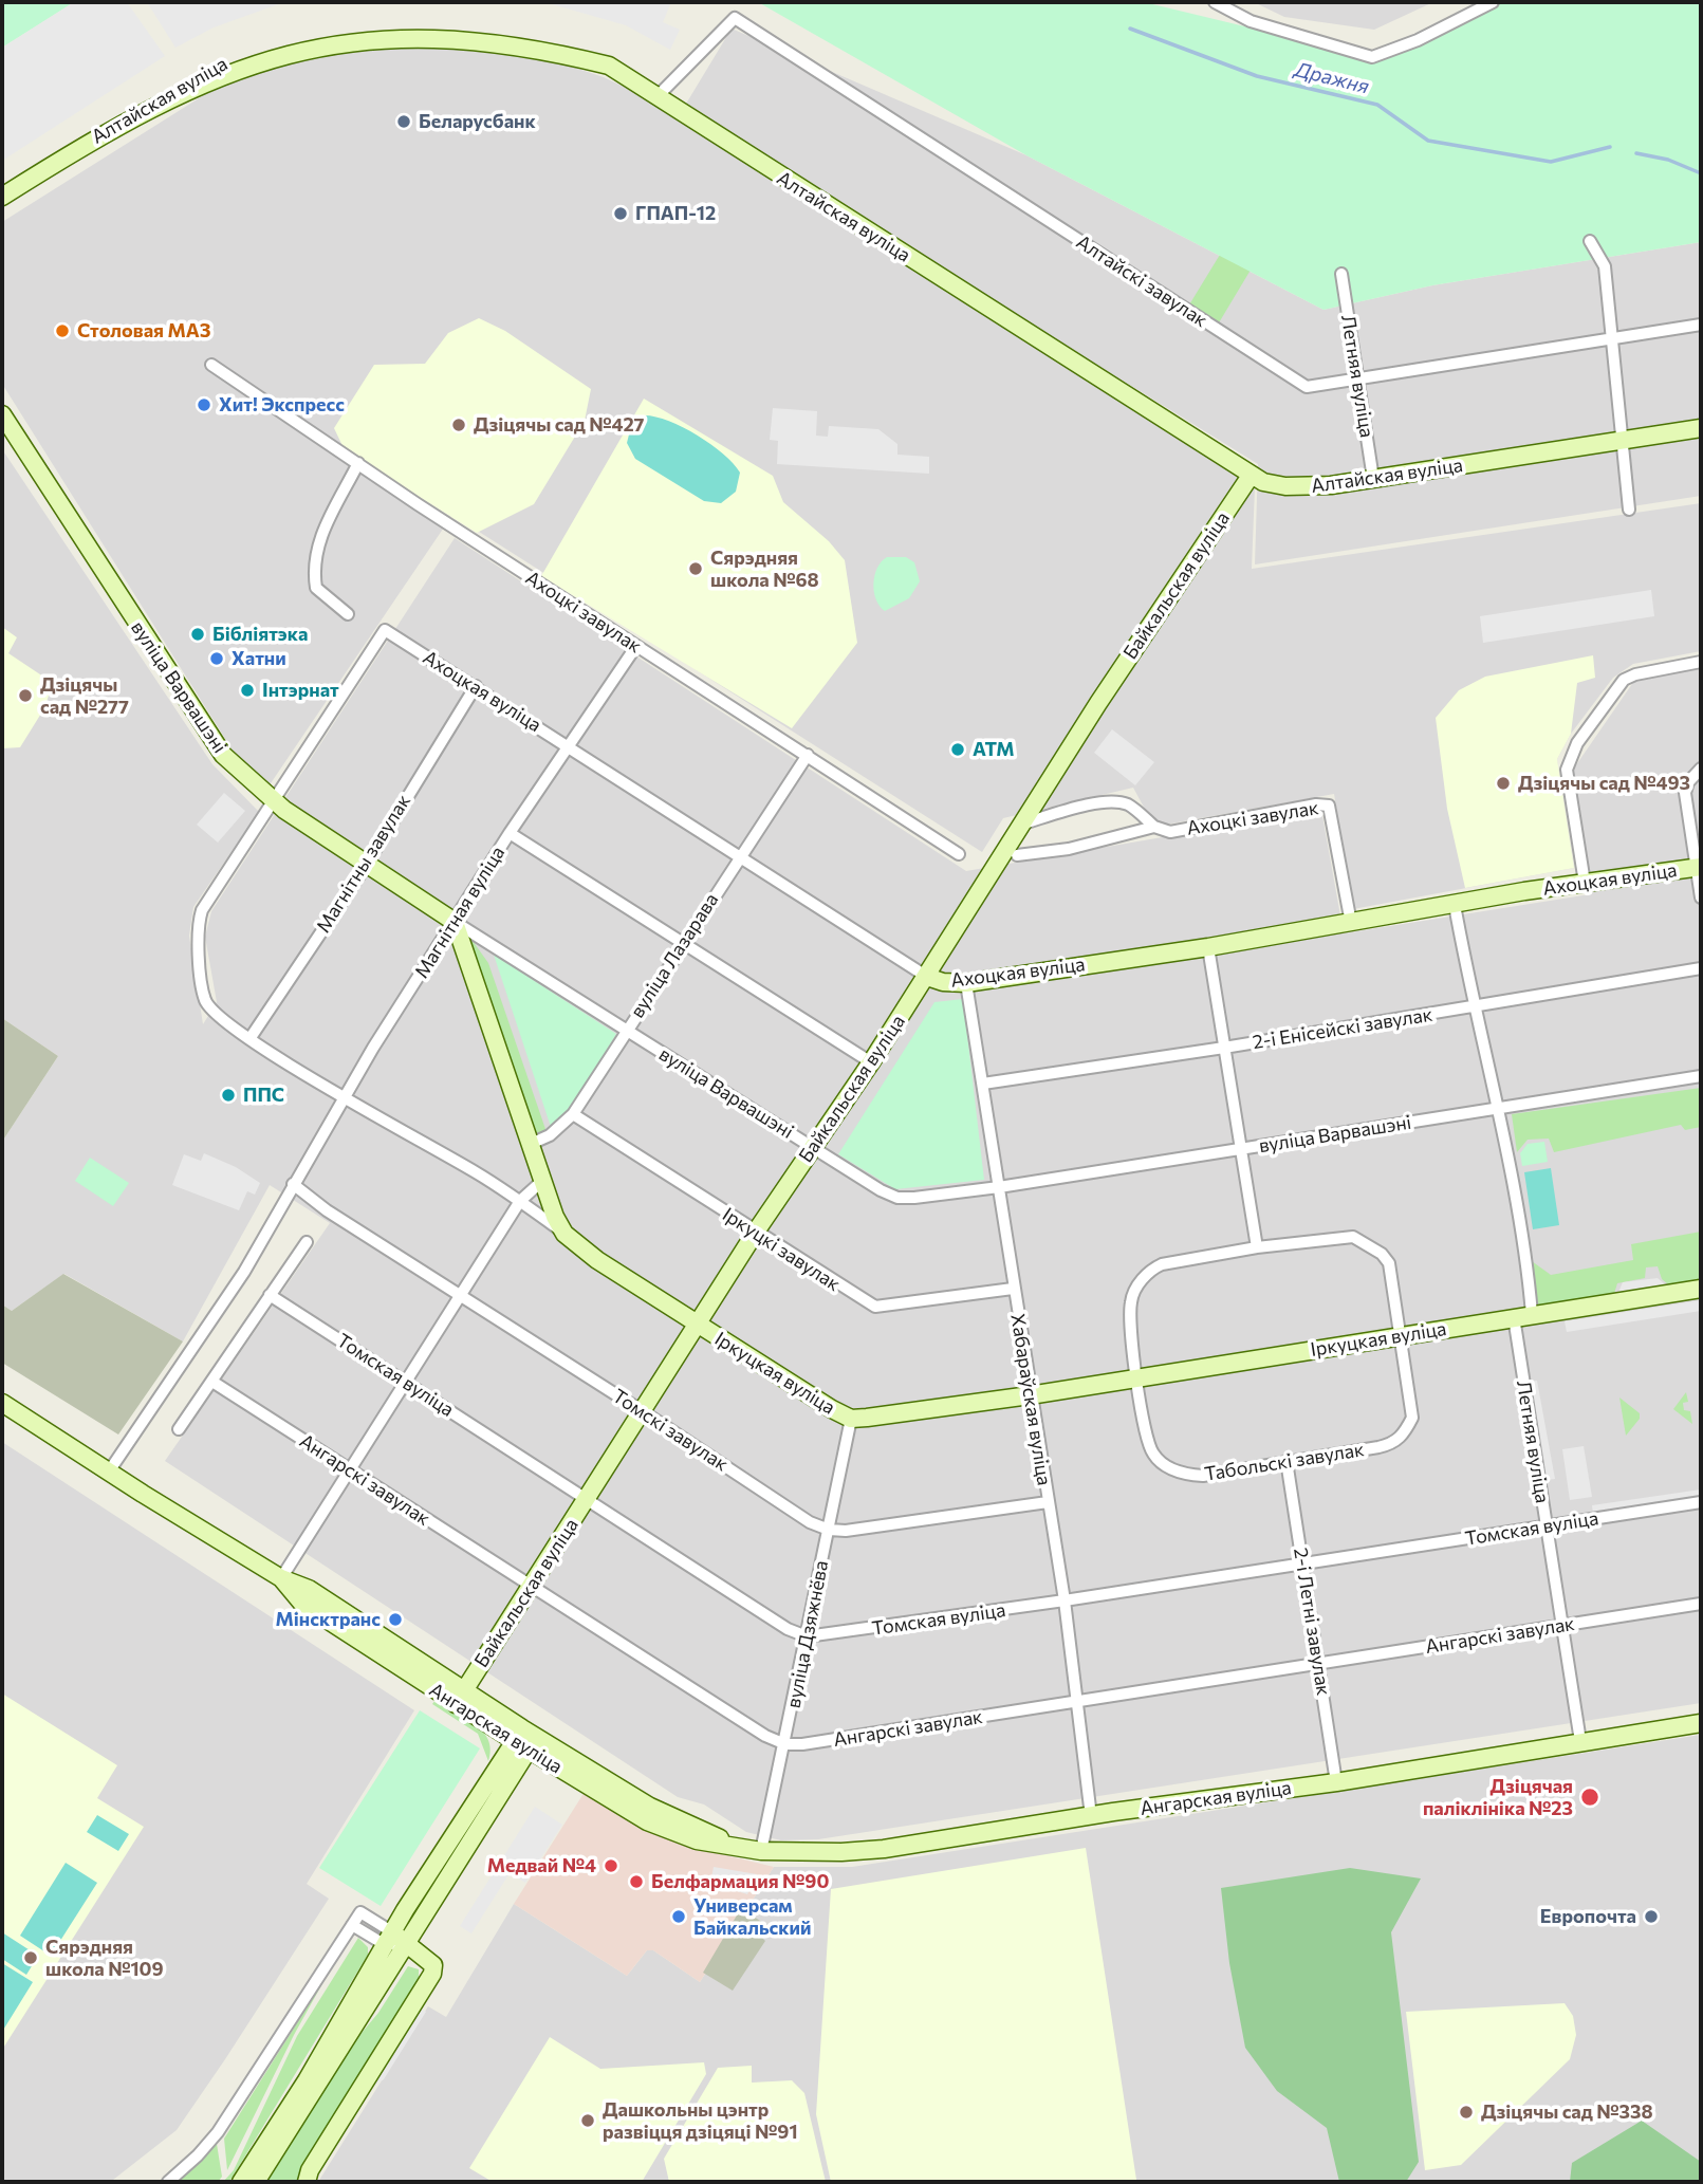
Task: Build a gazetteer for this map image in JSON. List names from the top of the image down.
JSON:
{
  "streets": {
    "main road": [
      "Алтайская вуліца",
      "Байкальская вуліца",
      "вуліца Варвашэні",
      "Ахоцкая вуліца",
      "Іркуцкая вуліца",
      "Ангарская вуліца"
    ],
    "street": [
      "Алтайскі завулак",
      "Летняя вуліца",
      "Ахоцкі завулак",
      "Магнітны завулак",
      "Магнітная вуліца",
      "вуліца Лазарава",
      "2-і Енісейскі завулак",
      "Іркуцкі завулак",
      "Томская вуліца",
      "Хабараўская вуліца",
      "Томскі завулак",
      "Табольскі завулак",
      "Ангарскі завулак",
      "2-і Летні завулак",
      "вуліца Дзяжнёва"
    ]
  },
  "crossings": [
    ["Алтайская вуліца", "Алтайскі завулак"],
    ["Алтайская вуліца", "Летняя вуліца"],
    ["Алтайская вуліца", "Байкальская вуліца"],
    ["Алтайскі завулак", "Летняя вуліца"],
    ["Летняя вуліца", "вуліца Варвашэні"],
    ["Летняя вуліца", "Ахоцкая вуліца"],
    ["Летняя вуліца", "2-і Енісейскі завулак"],
    ["Летняя вуліца", "Іркуцкая вуліца"],
    ["Летняя вуліца", "Томская вуліца"],
    ["Летняя вуліца", "Ангарскі завулак"],
    ["Летняя вуліца", "Ангарская вуліца"],
    ["Байкальская вуліца", "вуліца Варвашэні"],
    ["Байкальская вуліца", "Ахоцкая вуліца"],
    ["Байкальская вуліца", "Іркуцкі завулак"],
    ["Байкальская вуліца", "Іркуцкая вуліца"],
    ["Байкальская вуліца", "Томская вуліца"],
    ["Байкальская вуліца", "Томскі завулак"],
    ["Байкальская вуліца", "Ангарскі завулак"],
    ["Байкальская вуліца", "Ангарская вуліца"],
    ["Ахоцкі завулак", "Ахоцкая вуліца"],
    ["Ахоцкі завулак", "Магнітная вуліца"],
    ["Ахоцкі завулак", "вуліца Лазарава"],
    ["вуліца Варвашэні", "Ахоцкая вуліца"],
    ["вуліца Варвашэні", "Магнітны завулак"],
    ["вуліца Варвашэні", "Магнітная вуліца"],
    ["вуліца Варвашэні", "вуліца Лазарава"],
    ["вуліца Варвашэні", "Іркуцкая вуліца"],
    ["вуліца Варвашэні", "Хабараўская вуліца"],
    ["Ахоцкая вуліца", "Магнітны завулак"],
    ["Ахоцкая вуліца", "Магнітная вуліца"],
    ["Ахоцкая вуліца", "вуліца Лазарава"],
    ["Ахоцкая вуліца", "Іркуцкая вуліца"],
    ["Ахоцкая вуліца", "Хабараўская вуліца"],
    ["Магнітны завулак", "Іркуцкая вуліца"],
    ["Магнітная вуліца", "Іркуцкая вуліца"],
    ["Магнітная вуліца", "Томскі завулак"],
    ["Магнітная вуліца", "Ангарская вуліца"],
    ["вуліца Лазарава", "Іркуцкі завулак"],
    ["2-і Енісейскі завулак", "Хабараўская вуліца"],
    ["Іркуцкі завулак", "Хабараўская вуліца"],
    ["Іркуцкая вуліца", "Хабараўская вуліца"],
    ["Іркуцкая вуліца", "Табольскі завулак"],
    ["Іркуцкая вуліца", "вуліца Дзяжнёва"],
    ["Томская вуліца", "Хабараўская вуліца"],
    ["Томская вуліца", "2-і Летні завулак"],
    ["Томская вуліца", "вуліца Дзяжнёва"],
    ["Хабараўская вуліца", "Ангарскі завулак"],
    ["Хабараўская вуліца", "Ангарская вуліца"],
    ["Томскі завулак", "вуліца Дзяжнёва"],
    ["Табольскі завулак", "2-і Летні завулак"],
    ["Ангарскі завулак", "2-і Летні завулак"],
    ["Ангарскі завулак", "вуліца Дзяжнёва"],
    ["2-і Летні завулак", "Ангарская вуліца"],
    ["вуліца Дзяжнёва", "Ангарская вуліца"]
  ],
  "water": ["Дражня"],
  "places": [
    "Беларусбанк",
    "ГПАП-12",
    "Столовая МАЗ",
    "Хит! Экспресс",
    "Дзіцячы сад №427",
    "Сярэдняя школа №68",
    "Бібліятэка",
    "Хатни",
    "Інтэрнат",
    "Дзіцячы сад №277",
    "АТМ",
    "Дзіцячы сад №493",
    "ППС",
    "Мінсктранс",
    "Дзіцячая паліклініка №23",
    "Медвай №4",
    "Белфармация №90",
    "Универсам Байкальский",
    "Европочта",
    "Сярэдняя школа №109",
    "Дзіцячы сад №338",
    "Дашкольны цэнтр развіцця дзіцяці №91"
  ]
}
